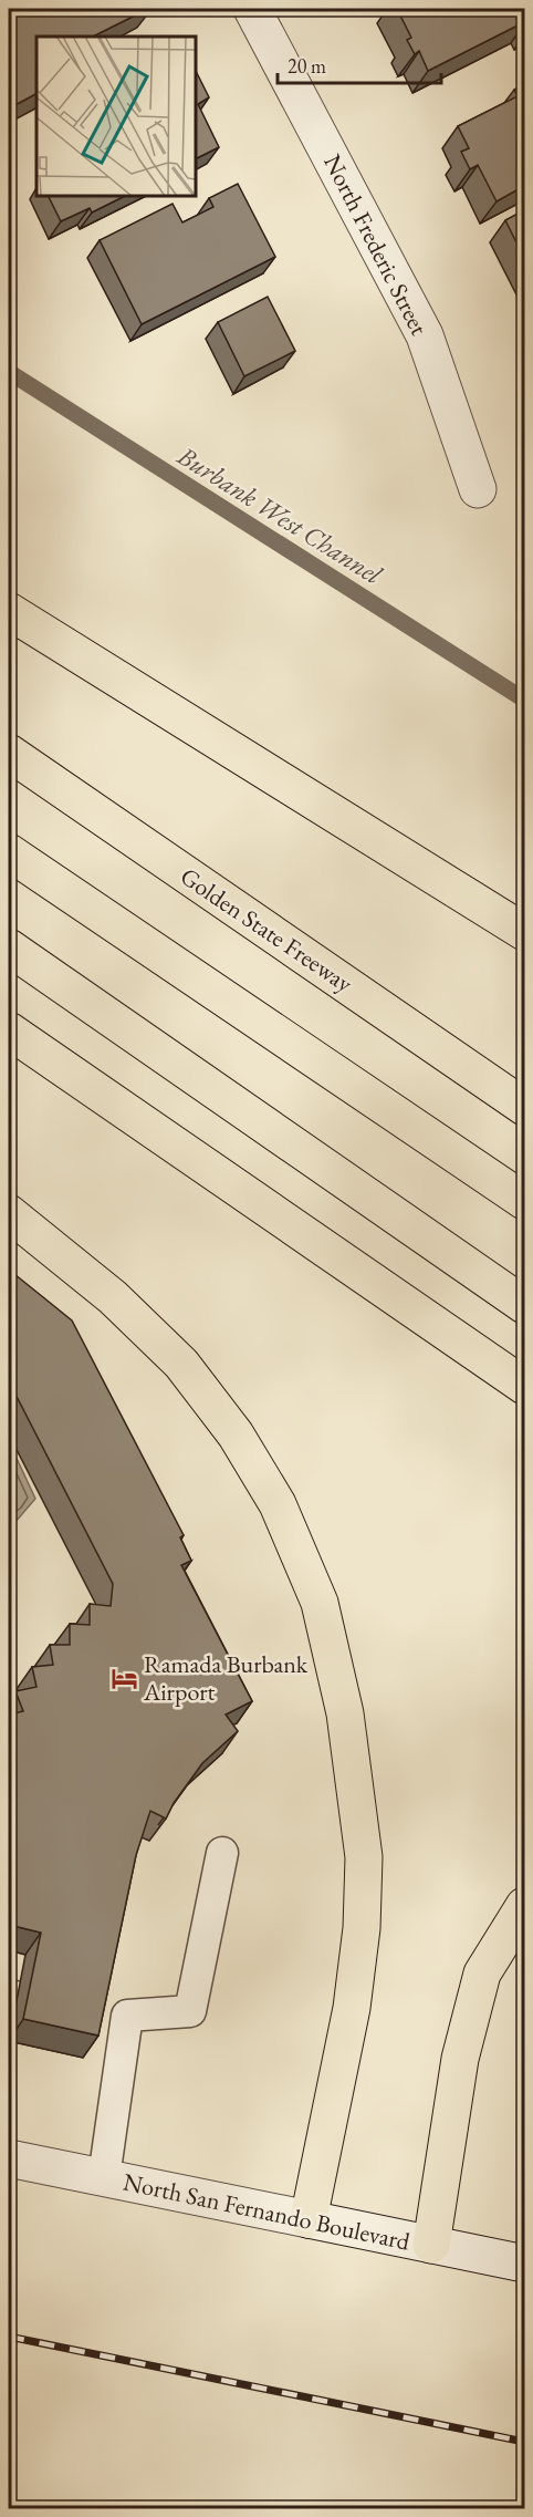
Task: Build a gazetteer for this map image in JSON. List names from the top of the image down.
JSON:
{
  "streets": {
    "highway": ["Golden State Freeway"],
    "street": ["North Frederic Street", "North San Fernando Boulevard"]
  },
  "water": ["Burbank West Channel"],
  "places": {
    "hotel": ["Ramada Burbank Airport"]
  },
  "scale_bar": "20 m"
}
